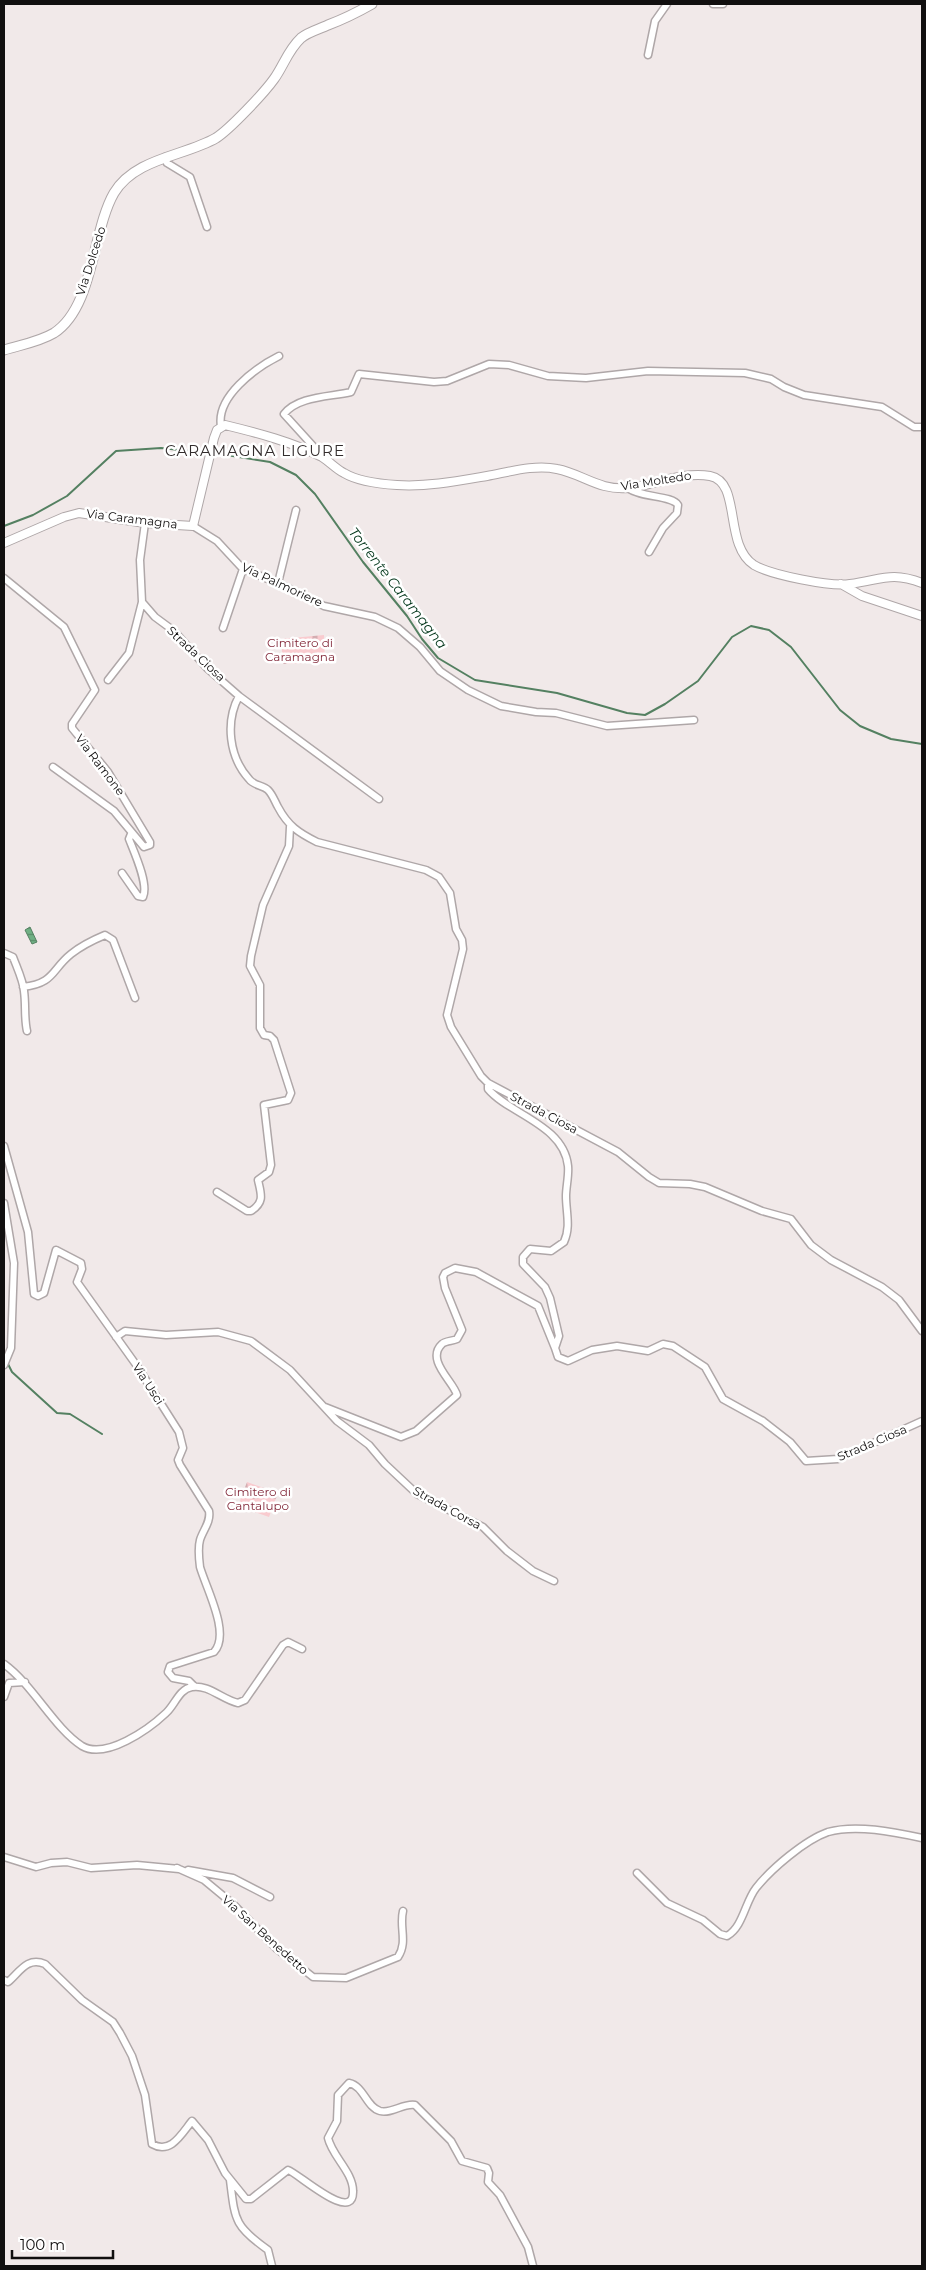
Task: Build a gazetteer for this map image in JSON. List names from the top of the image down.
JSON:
{
  "streets": {
    "main road": ["Via Dolcedo"],
    "street": [
      "Via Moltedo",
      "Via Caramagna",
      "Via Palmoriere",
      "Strada Ciosa",
      "Via Ramone",
      "Via Usci",
      "Strada Corsa",
      "Via San Benedetto"
    ]
  },
  "crossings": [
    ["Via Moltedo", "Via Caramagna"],
    ["Via Caramagna", "Via Palmoriere"],
    ["Strada Ciosa", "Strada Corsa"],
    ["Via Usci", "Strada Corsa"]
  ],
  "districts": ["CARAMAGNA LIGURE"],
  "water": ["Torrente Caramagna"],
  "parks": ["Cimitero di Caramagna", "Cimitero di Cantalupo"],
  "scale_bar": "100 m"
}
